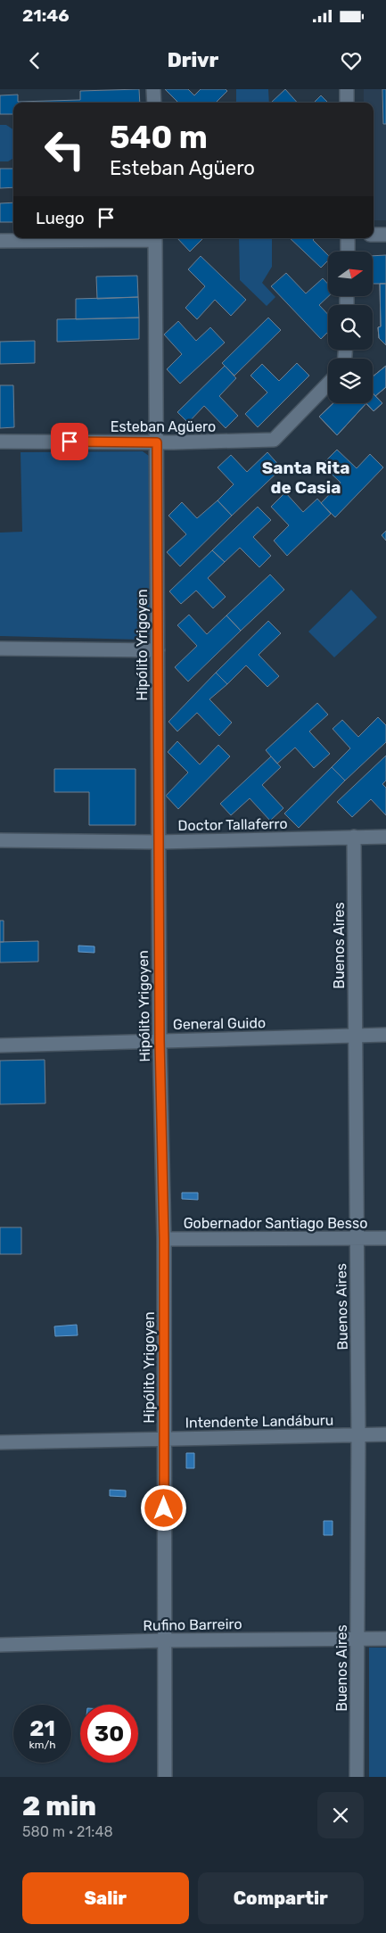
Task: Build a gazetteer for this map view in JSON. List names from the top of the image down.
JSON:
{
  "streets": {
    "street": [
      "Esteban Agüero",
      "Hipólito Yrigoyen",
      "Doctor Tallaferro",
      "Buenos Aires",
      "General Guido",
      "Gobernador Santiago Besso",
      "Intendente Landáburu",
      "Rufino Barreiro"
    ]
  },
  "crossings": [
    ["Esteban Agüero", "Hipólito Yrigoyen"],
    ["Hipólito Yrigoyen", "Doctor Tallaferro"],
    ["Hipólito Yrigoyen", "General Guido"],
    ["Hipólito Yrigoyen", "Gobernador Santiago Besso"],
    ["Hipólito Yrigoyen", "Intendente Landáburu"],
    ["Hipólito Yrigoyen", "Rufino Barreiro"],
    ["Doctor Tallaferro", "Buenos Aires"],
    ["Buenos Aires", "General Guido"],
    ["Buenos Aires", "Gobernador Santiago Besso"],
    ["Buenos Aires", "Intendente Landáburu"],
    ["Buenos Aires", "Rufino Barreiro"]
  ],
  "districts": ["Santa Rita de Casia"],
  "north": "right",
  "page": {
    "status": "21:46",
    "header": "Drivr",
    "turn": ["540 m", "Esteban Agüero"],
    "then": "Luego",
    "speed": "21 km/h",
    "limit": "30",
    "heading": ["2 min", "580 m · 21:48"],
    "buttons": ["Salir", "Compartir"]
  }
}
